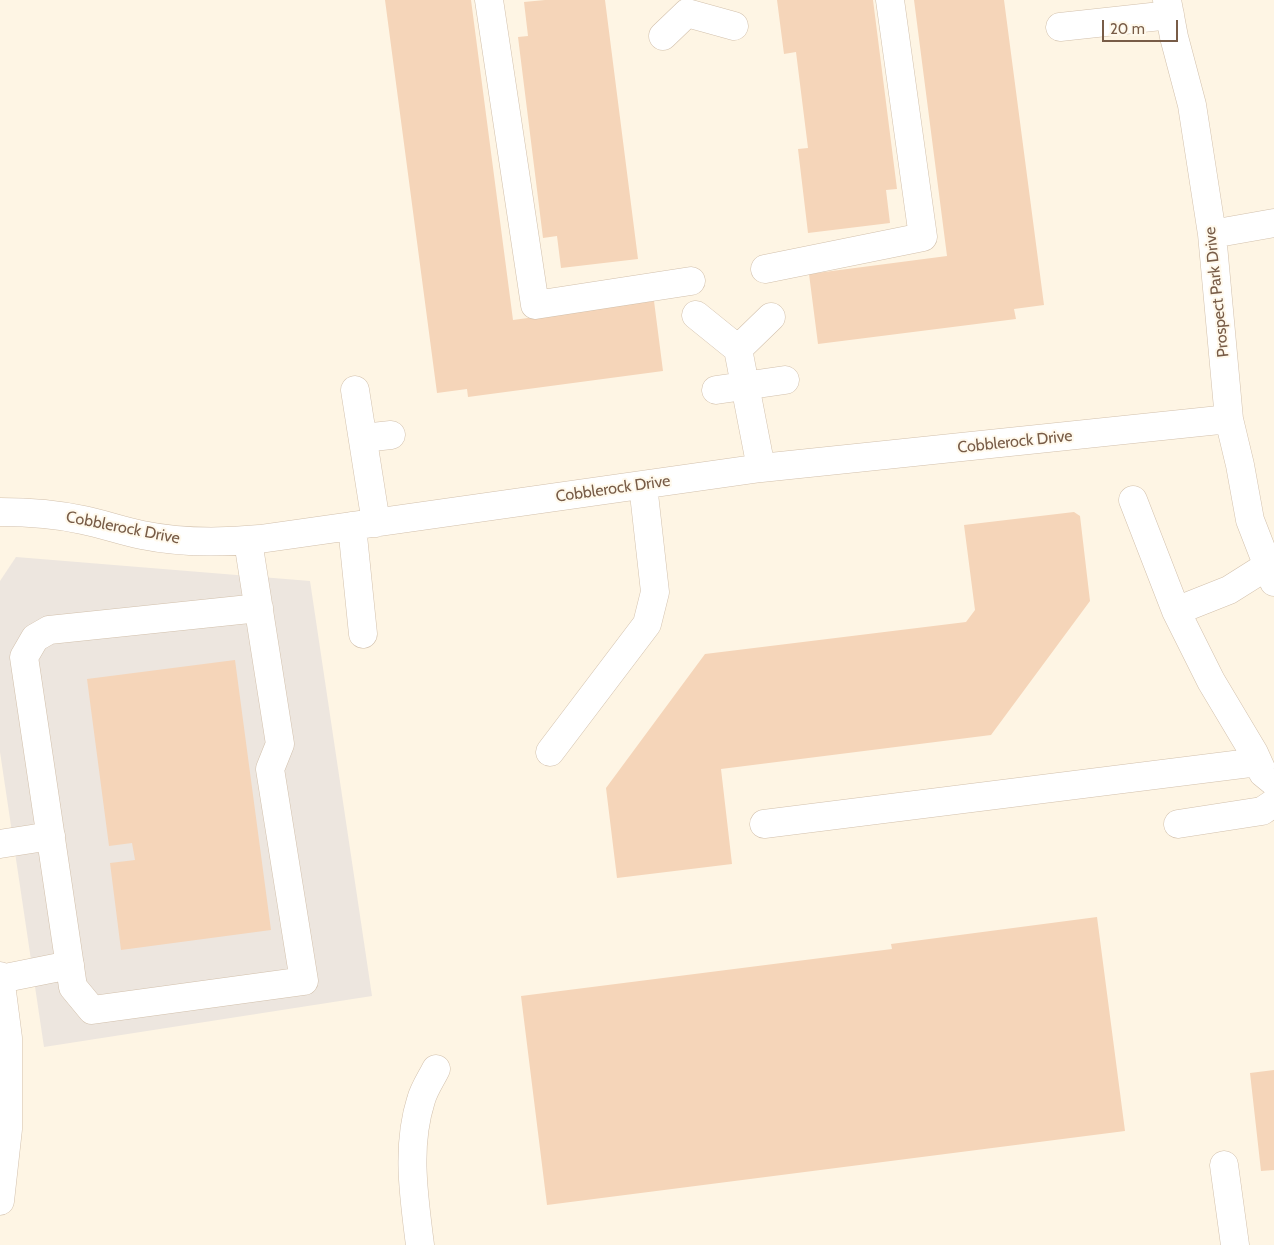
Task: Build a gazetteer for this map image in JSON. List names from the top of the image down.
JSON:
{
  "streets": {
    "street": ["Prospect Park Drive", "Cobblerock Drive"]
  },
  "crossings": [
    ["Prospect Park Drive", "Cobblerock Drive"]
  ],
  "scale_bar": "20 m"
}
